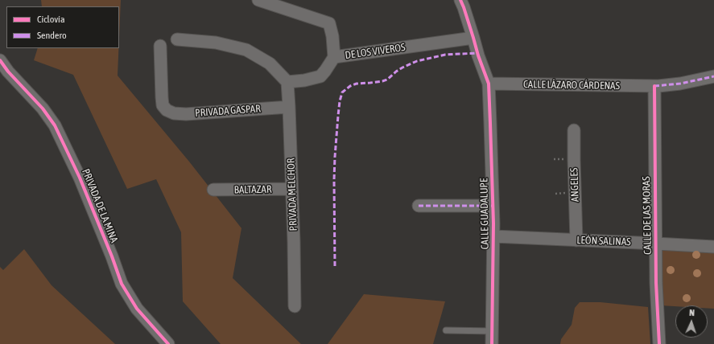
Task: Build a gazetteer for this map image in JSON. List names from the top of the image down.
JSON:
{
  "streets": {
    "street": [
      "DE LOS VIVEROS",
      "CALLE LÁZARO CÁRDENAS",
      "PRIVADA GASPAR",
      "ANGELES",
      "BALTAZAR",
      "PRIVADA MELCHOR",
      "PRIVADA DE LA MINA",
      "CALLE GUADALUPE",
      "CALLE DE LAS MORAS",
      "LEÓN SALINAS"
    ]
  },
  "crossings": [
    ["DE LOS VIVEROS", "PRIVADA MELCHOR"],
    ["DE LOS VIVEROS", "CALLE GUADALUPE"],
    ["CALLE LÁZARO CÁRDENAS", "CALLE GUADALUPE"],
    ["CALLE LÁZARO CÁRDENAS", "CALLE DE LAS MORAS"],
    ["PRIVADA GASPAR", "PRIVADA MELCHOR"],
    ["ANGELES", "LEÓN SALINAS"],
    ["BALTAZAR", "PRIVADA MELCHOR"],
    ["CALLE GUADALUPE", "LEÓN SALINAS"],
    ["CALLE DE LAS MORAS", "LEÓN SALINAS"]
  ],
  "legend": ["Ciclovía", "Sendero"],
  "north": "top"
}
